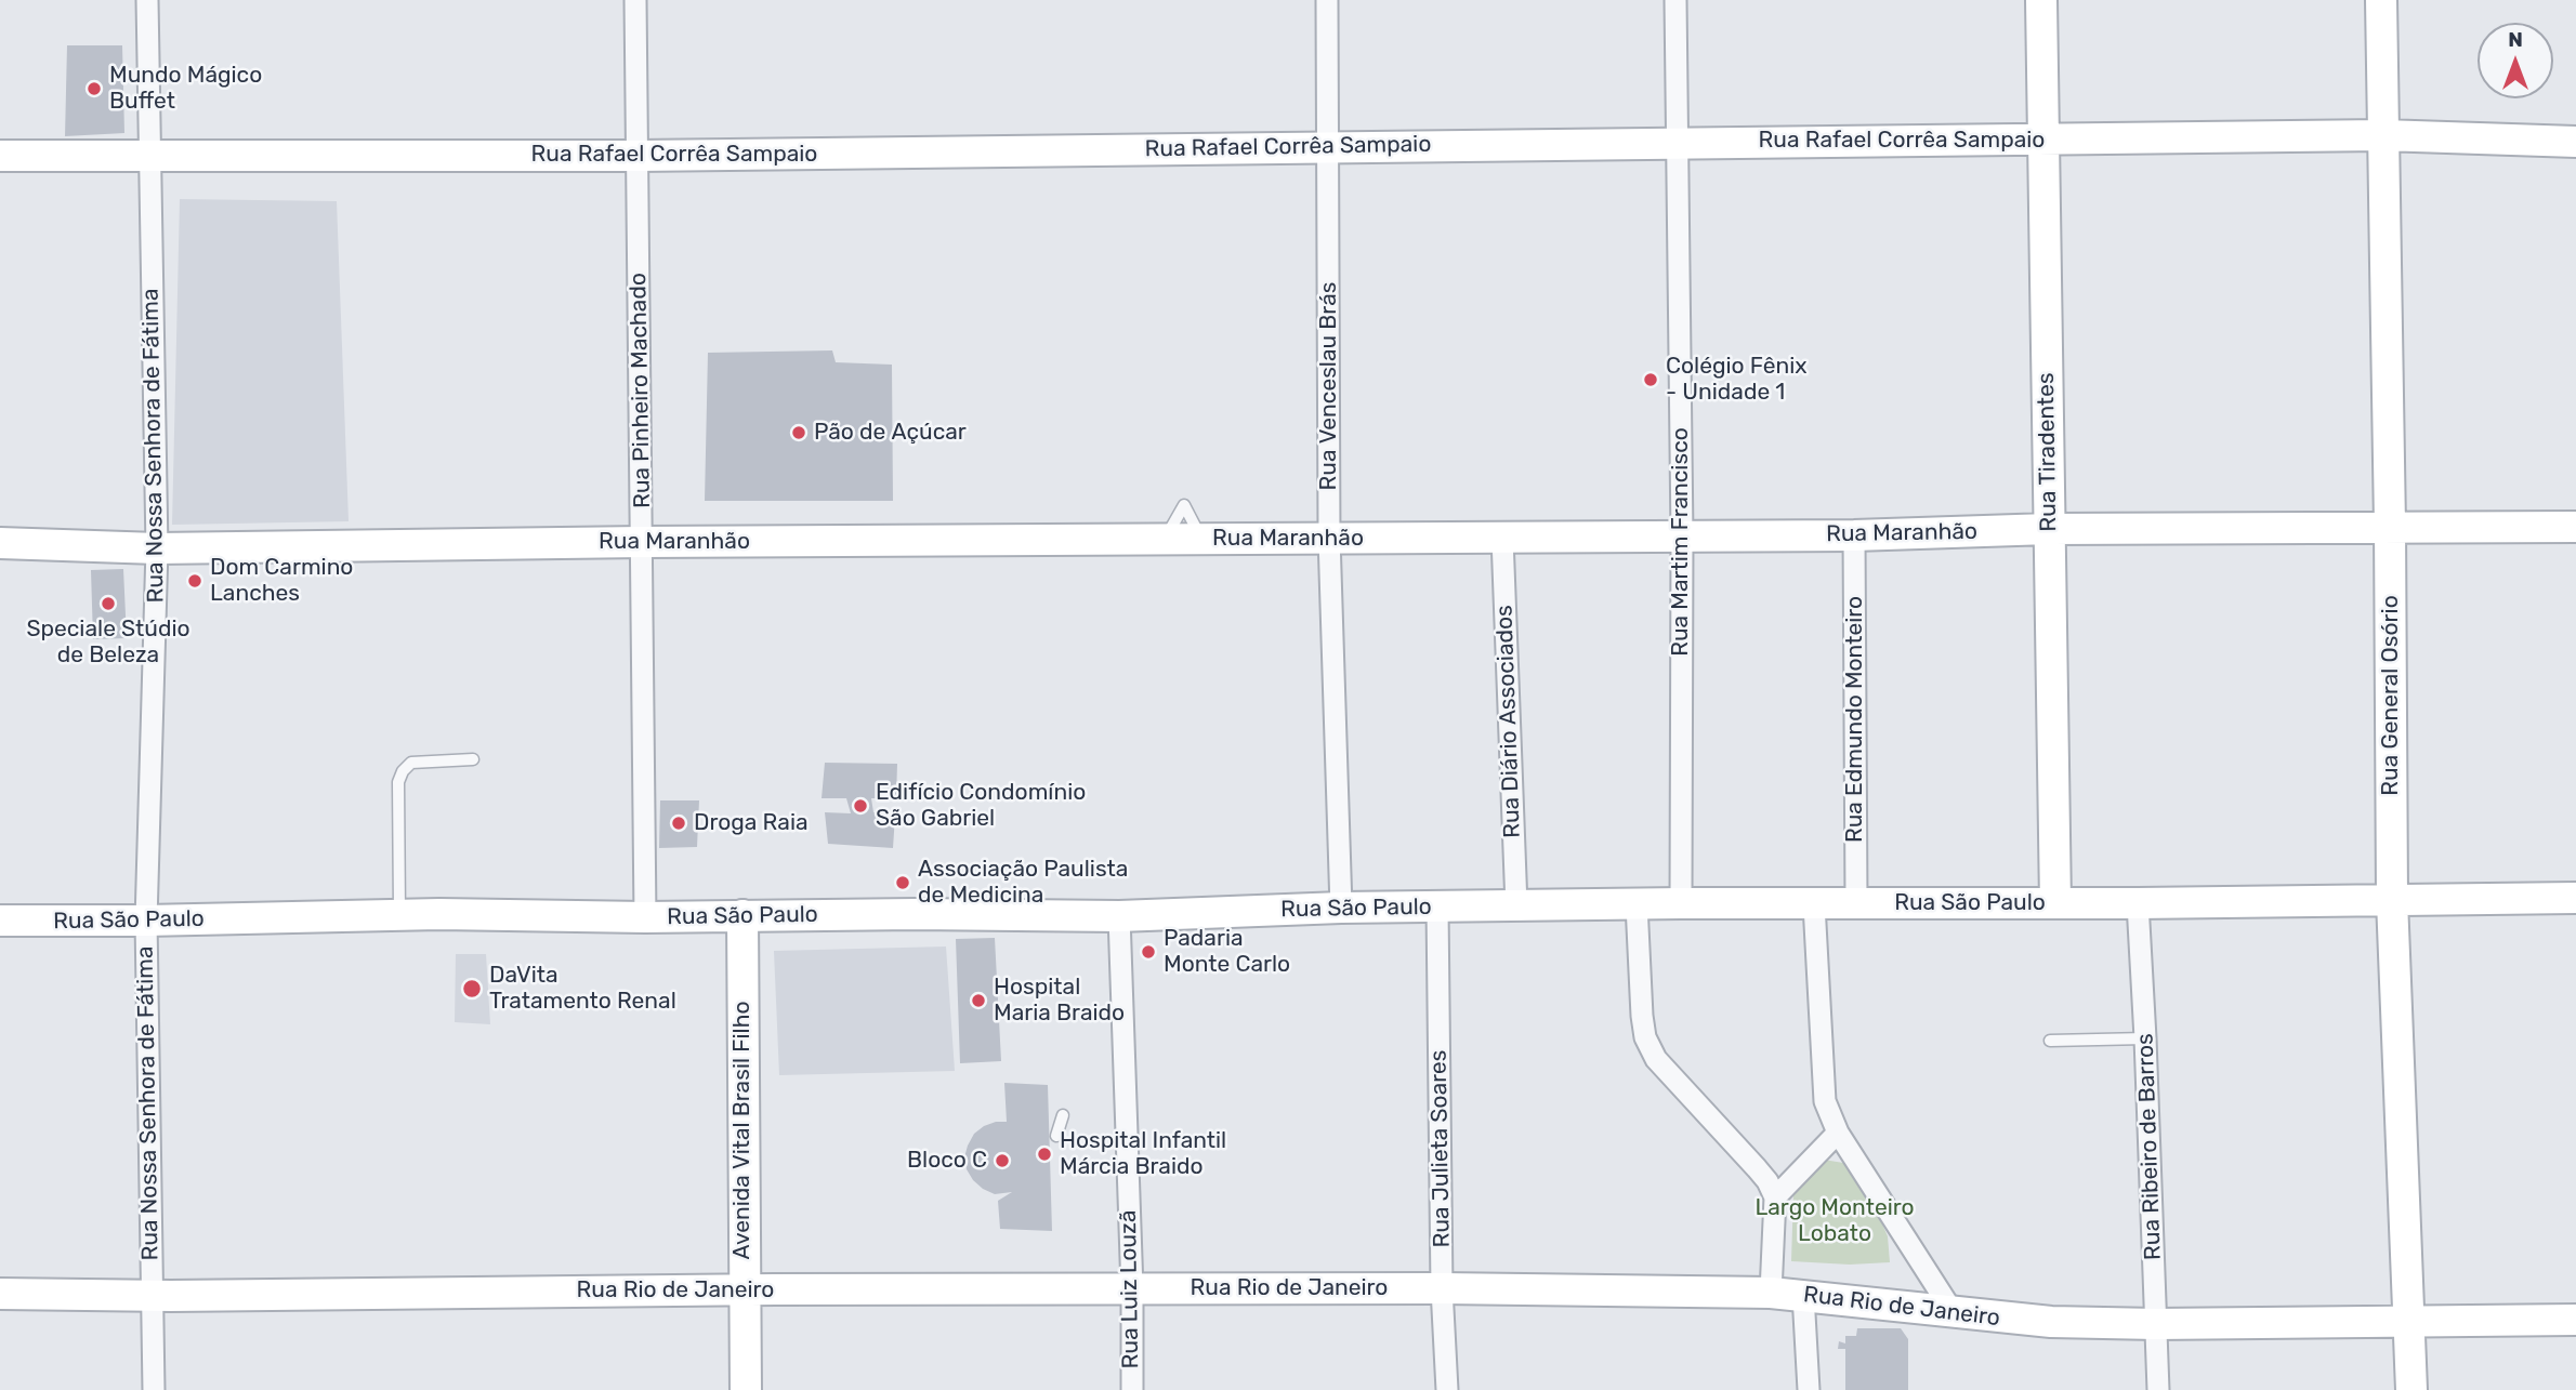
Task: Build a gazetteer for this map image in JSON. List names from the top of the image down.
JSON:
{
  "streets": {
    "street": [
      "Rua Rafael Corrêa Sampaio",
      "Rua Venceslau Brás",
      "Rua Pinheiro Machado",
      "Rua Nossa Senhora de Fátima",
      "Rua Tiradentes",
      "Rua Maranhão",
      "Rua Martim Francisco",
      "Rua General Osório",
      "Rua Edmundo Monteiro",
      "Rua Diário Associados",
      "Rua São Paulo",
      "Avenida Vital Brasil Filho",
      "Rua Ribeiro de Barros",
      "Rua Julieta Soares",
      "Rua Rio de Janeiro",
      "Rua Luiz Louzã"
    ]
  },
  "crossings": [
    ["Rua Rafael Corrêa Sampaio", "Rua Venceslau Brás"],
    ["Rua Rafael Corrêa Sampaio", "Rua Pinheiro Machado"],
    ["Rua Rafael Corrêa Sampaio", "Rua Nossa Senhora de Fátima"],
    ["Rua Rafael Corrêa Sampaio", "Rua Tiradentes"],
    ["Rua Rafael Corrêa Sampaio", "Rua Martim Francisco"],
    ["Rua Rafael Corrêa Sampaio", "Rua General Osório"],
    ["Rua Venceslau Brás", "Rua Maranhão"],
    ["Rua Venceslau Brás", "Rua São Paulo"],
    ["Rua Pinheiro Machado", "Rua Maranhão"],
    ["Rua Pinheiro Machado", "Rua São Paulo"],
    ["Rua Nossa Senhora de Fátima", "Rua Maranhão"],
    ["Rua Nossa Senhora de Fátima", "Rua São Paulo"],
    ["Rua Nossa Senhora de Fátima", "Rua Rio de Janeiro"],
    ["Rua Tiradentes", "Rua Maranhão"],
    ["Rua Tiradentes", "Rua São Paulo"],
    ["Rua Maranhão", "Rua Martim Francisco"],
    ["Rua Maranhão", "Rua General Osório"],
    ["Rua Maranhão", "Rua Edmundo Monteiro"],
    ["Rua Maranhão", "Rua Diário Associados"],
    ["Rua Martim Francisco", "Rua São Paulo"],
    ["Rua General Osório", "Rua São Paulo"],
    ["Rua General Osório", "Rua Rio de Janeiro"],
    ["Rua Edmundo Monteiro", "Rua São Paulo"],
    ["Rua Diário Associados", "Rua São Paulo"],
    ["Rua São Paulo", "Avenida Vital Brasil Filho"],
    ["Rua São Paulo", "Rua Ribeiro de Barros"],
    ["Rua São Paulo", "Rua Julieta Soares"],
    ["Rua São Paulo", "Rua Luiz Louzã"],
    ["Avenida Vital Brasil Filho", "Rua Rio de Janeiro"],
    ["Rua Ribeiro de Barros", "Rua Rio de Janeiro"],
    ["Rua Julieta Soares", "Rua Rio de Janeiro"],
    ["Rua Rio de Janeiro", "Rua Luiz Louzã"]
  ],
  "parks": ["Largo Monteiro Lobato"],
  "places": [
    "Mundo Mágico Buffet",
    "Colégio Fênix - Unidade 1",
    "Pão de Açúcar",
    "Dom Carmino Lanches",
    "Speciale Stúdio de Beleza",
    "Edifício Condomínio São Gabriel",
    "Droga Raia",
    "Associação Paulista de Medicina",
    "Padaria Monte Carlo",
    "DaVita Tratamento Renal",
    "Hospital Maria Braido",
    "Hospital Infantil Márcia Braido",
    "Bloco C"
  ],
  "north": "top"
}
